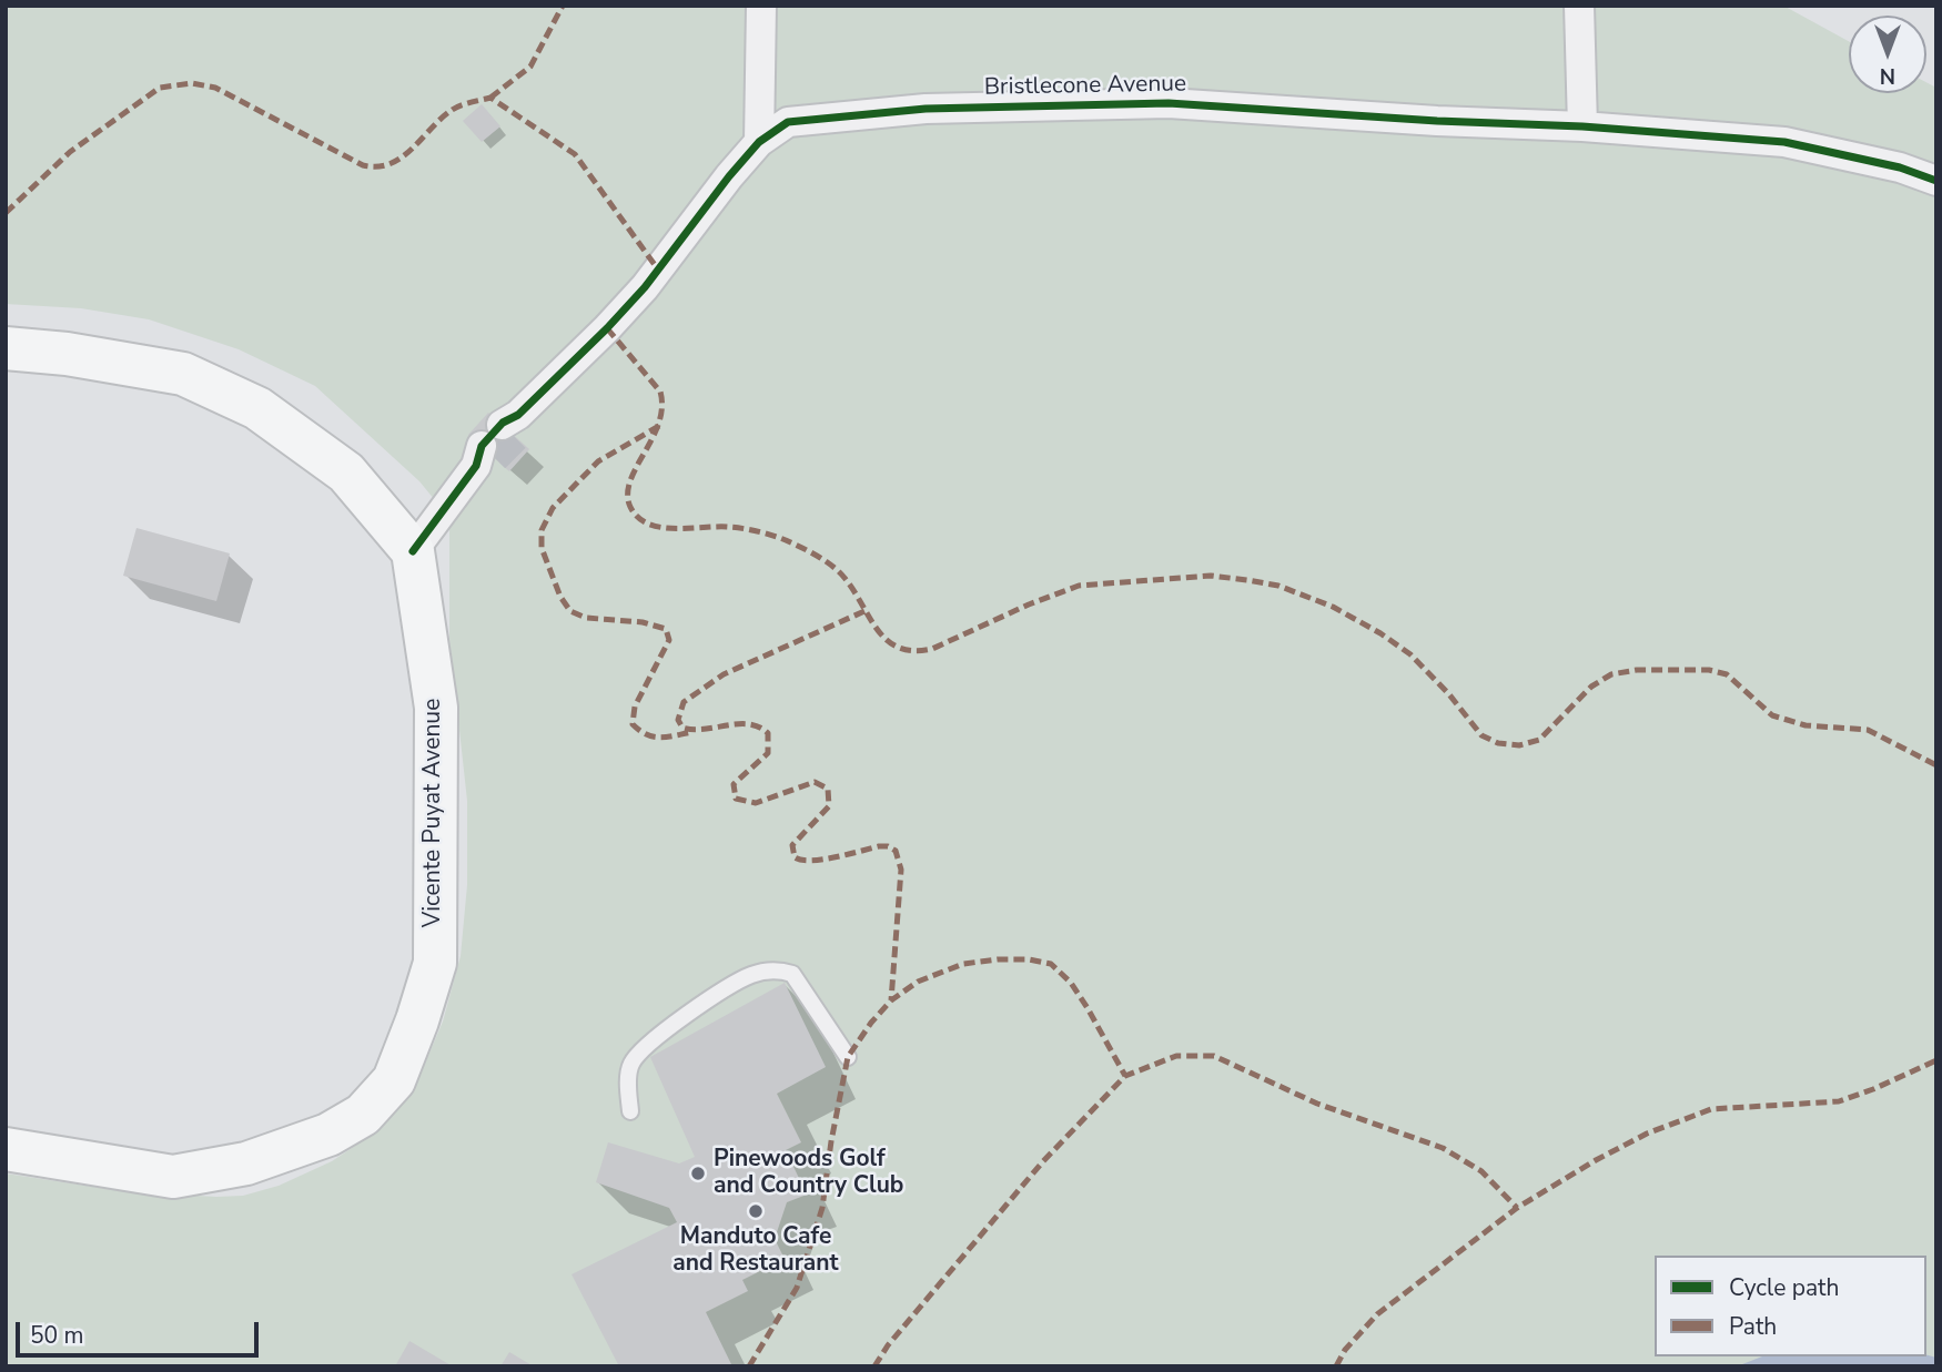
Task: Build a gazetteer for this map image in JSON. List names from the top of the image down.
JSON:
{
  "streets": {
    "main road": ["Vicente Puyat Avenue"],
    "street": ["Bristlecone Avenue"]
  },
  "crossings": [
    ["Bristlecone Avenue", "Vicente Puyat Avenue"]
  ],
  "places": ["Pinewoods Golf and Country Club", "Manduto Cafe and Restaurant"],
  "legend": ["Cycle path", "Path"],
  "scale_bar": "50 m",
  "north": "bottom"
}
